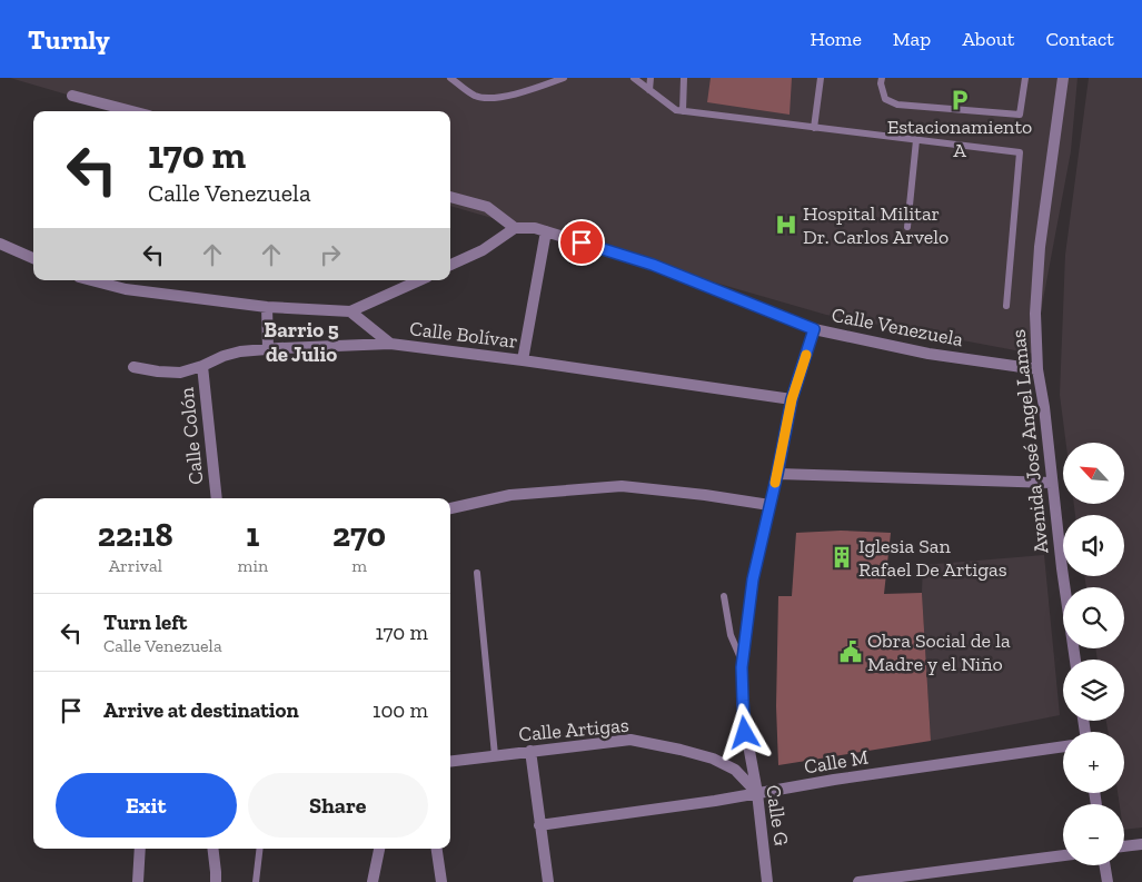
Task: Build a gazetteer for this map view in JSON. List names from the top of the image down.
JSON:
{
  "streets": {
    "street": [
      "Calle Venezuela",
      "Calle Bolívar",
      "Calle Colón",
      "Avenida José Angel Lamas",
      "Calle Artigas",
      "Calle M",
      "Calle G"
    ]
  },
  "crossings": [
    ["Calle Venezuela", "Avenida José Angel Lamas"],
    ["Calle Venezuela", "Calle G"],
    ["Calle Bolívar", "Calle Colón"],
    ["Calle Bolívar", "Calle G"],
    ["Calle Artigas", "Calle M"],
    ["Calle Artigas", "Calle G"],
    ["Calle M", "Calle G"]
  ],
  "districts": ["Barrio 5 de Julio"],
  "places": {
    "parking": ["Estacionamiento A"],
    "hospital": ["Hospital Militar Dr. Carlos Arvelo"],
    "building": ["Iglesia San Rafael De Artigas"],
    "public building": ["Obra Social de la Madre y el Niño"]
  },
  "north": "top left",
  "page": {
    "header": "Turnly",
    "nav": [
      "Home",
      "Map",
      "About",
      "Contact"
    ],
    "turn": ["170 m", "Calle Venezuela"],
    "map_buttons": ["+", "−"],
    "eta": [
      "22:18",
      "Arrival",
      "1",
      "min",
      "270",
      "m"
    ],
    "list": [
      {
        "name": "Turn left",
        "note": "Calle Venezuela",
        "value": "170 m"
      },
      {
        "name": "Arrive at destination",
        "value": "100 m"
      }
    ],
    "buttons": ["Exit", "Share"]
  }
}
